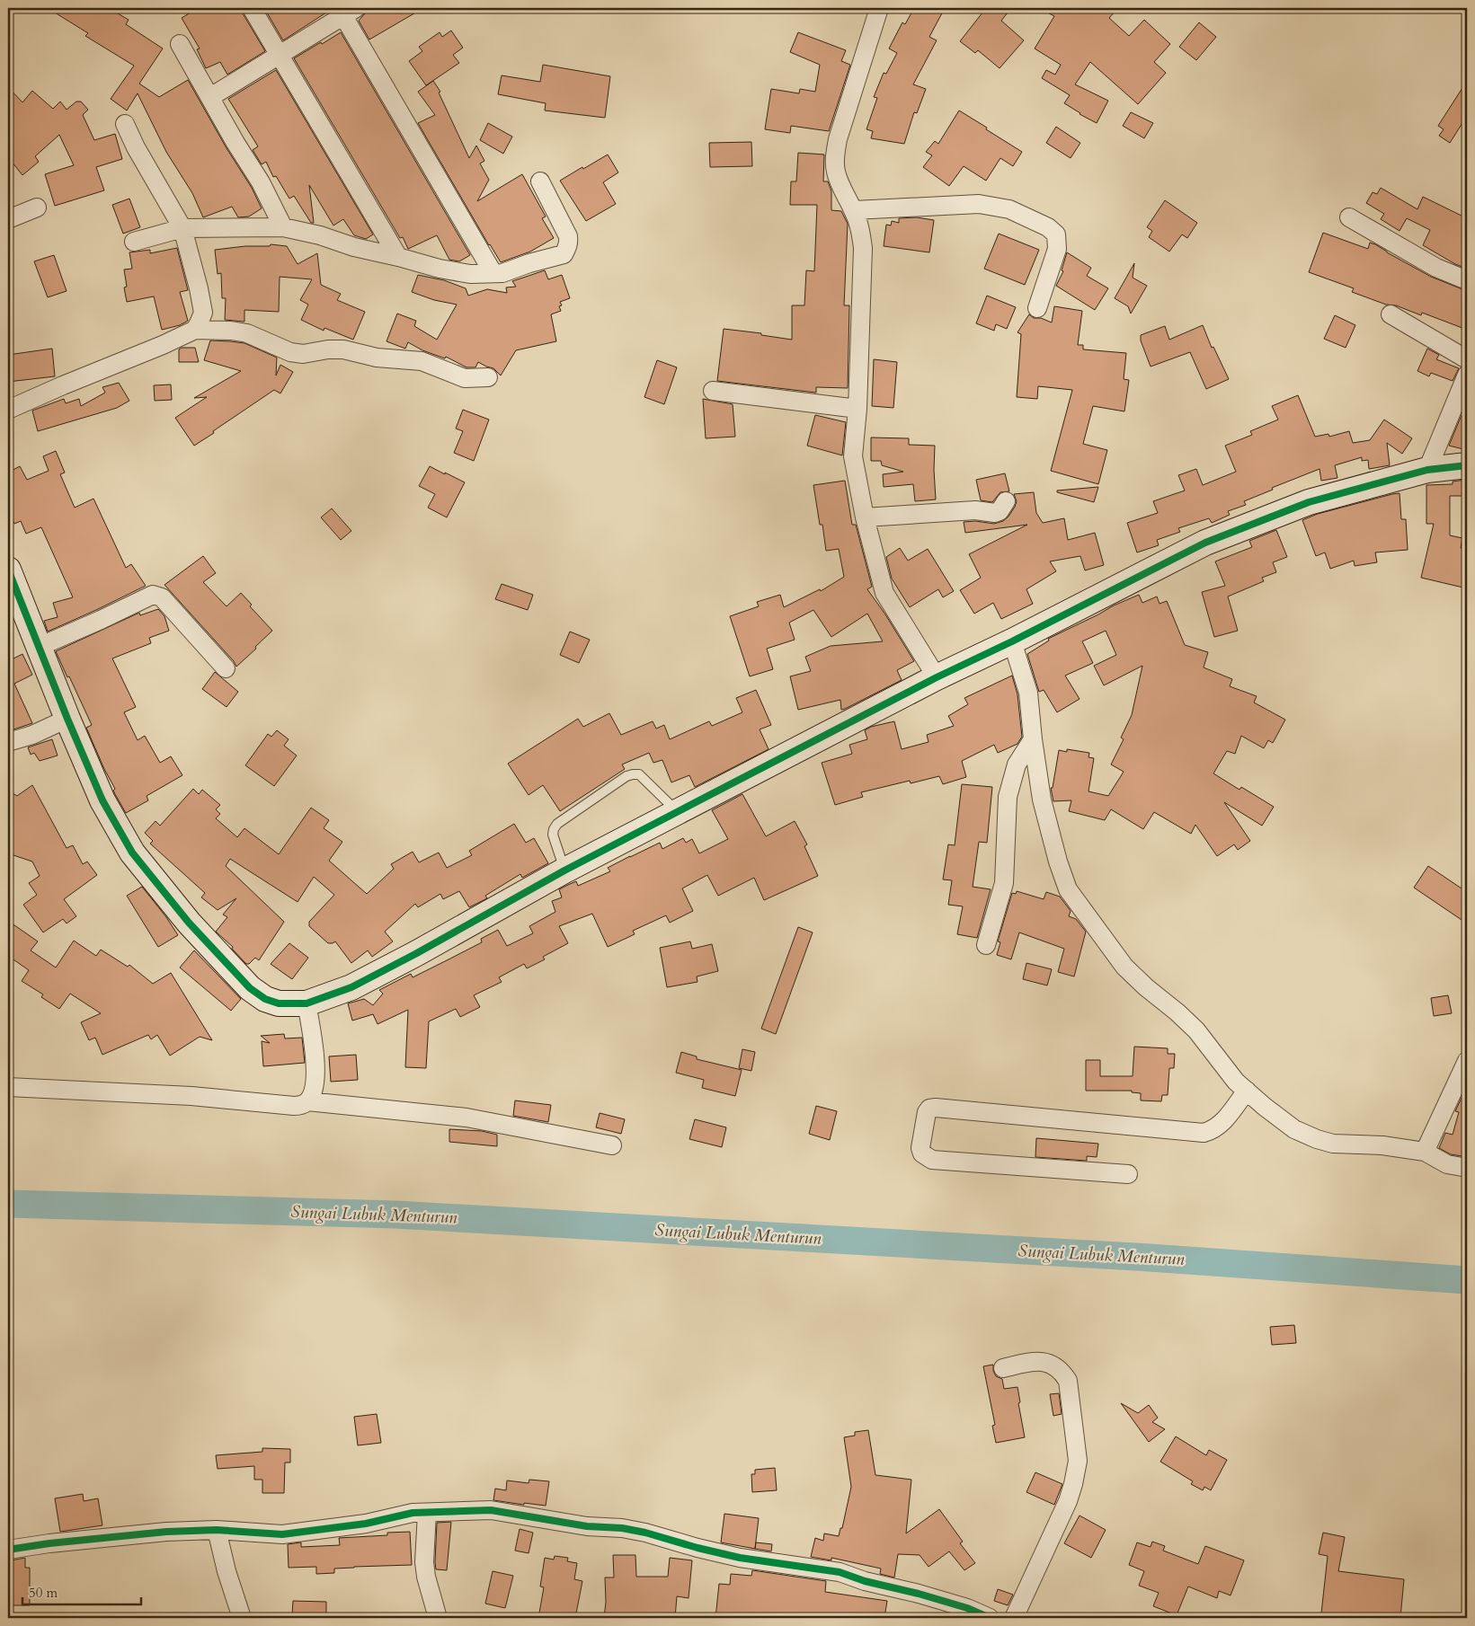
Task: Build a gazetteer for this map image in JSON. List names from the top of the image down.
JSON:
{
  "water": ["Sungai Lubuk Menturun"],
  "scale_bar": "50 m"
}
